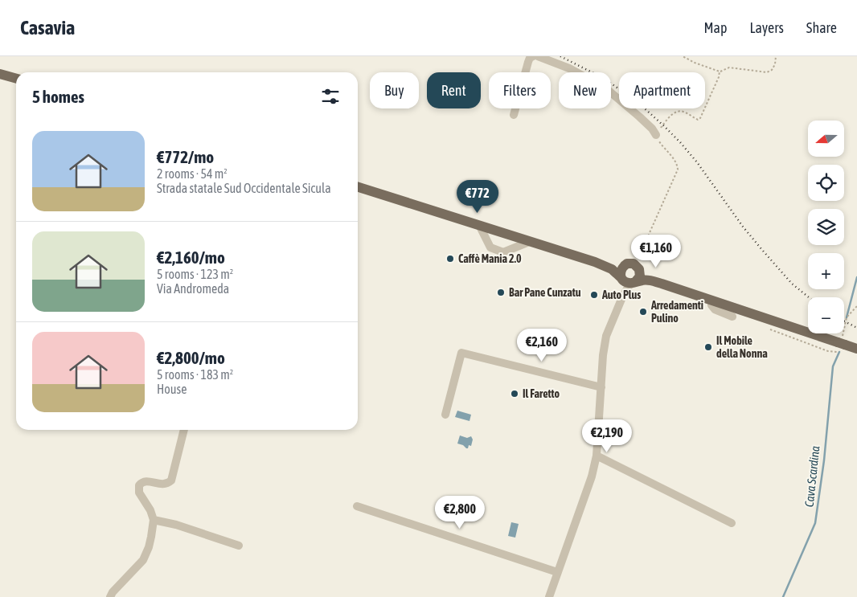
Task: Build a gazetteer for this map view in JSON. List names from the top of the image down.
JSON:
{
  "water": ["Cava Scardina"],
  "places": [
    "Caffè Mania 2.0",
    "Bar Pane Cunzatu",
    "Auto Plus",
    "Arredamenti Pulino",
    "Il Mobile della Nonna",
    "Il Faretto"
  ],
  "north": "left",
  "page": {
    "header": "Casavia",
    "nav": ["Map", "Layers", "Share"],
    "chip": [
      "Buy",
      "Rent",
      "Filters",
      "New",
      "Apartment"
    ],
    "heading": "5 homes",
    "map_buttons": ["+", "−"],
    "list": [
      {
        "name": "€772/mo",
        "note": "2 rooms · 54 m² · Strada statale Sud Occidentale Sicula"
      },
      {
        "name": "€2,160/mo",
        "note": "5 rooms · 123 m² · Via Andromeda"
      },
      {
        "name": "€2,800/mo",
        "note": "5 rooms · 183 m² · House"
      }
    ],
    "price": [
      "€772",
      "€1,160",
      "€2,160",
      "€2,190",
      "€2,800"
    ]
  }
}
